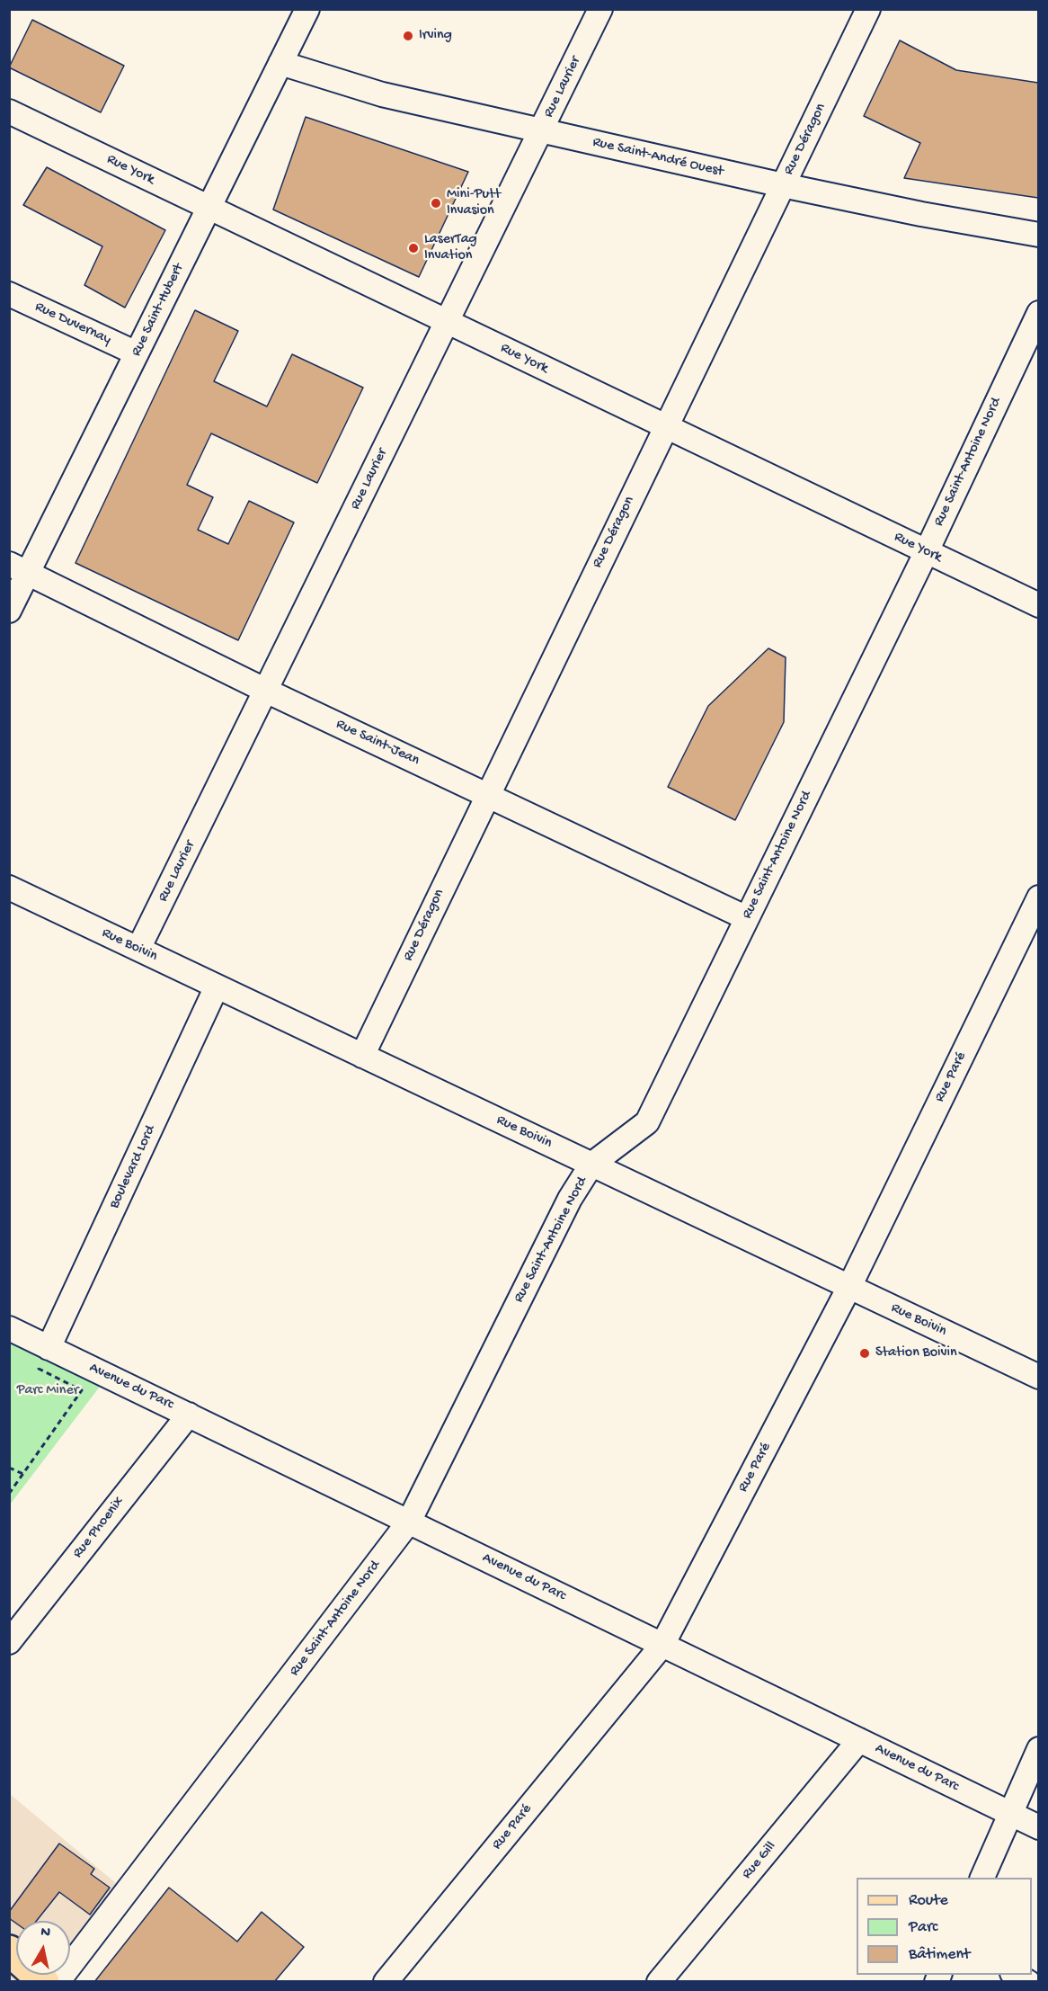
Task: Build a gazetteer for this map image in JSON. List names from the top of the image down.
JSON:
{
  "streets": {
    "street": [
      "Rue Laurier",
      "Rue Déragon",
      "Rue Saint-André Ouest",
      "Rue York",
      "Rue Saint-Hubert",
      "Rue Duvernay",
      "Rue Saint-Antoine Nord",
      "Rue Saint-Jean",
      "Rue Boivin",
      "Rue Paré",
      "Boulevard Lord",
      "Avenue du Parc",
      "Rue Phoenix",
      "Rue Gill"
    ]
  },
  "crossings": [
    ["Rue Laurier", "Rue Saint-André Ouest"],
    ["Rue Laurier", "Rue York"],
    ["Rue Laurier", "Rue Saint-Jean"],
    ["Rue Laurier", "Rue Boivin"],
    ["Rue Déragon", "Rue Saint-André Ouest"],
    ["Rue Déragon", "Rue York"],
    ["Rue Déragon", "Rue Saint-Jean"],
    ["Rue Déragon", "Rue Boivin"],
    ["Rue Saint-André Ouest", "Rue Saint-Hubert"],
    ["Rue York", "Rue Saint-Hubert"],
    ["Rue York", "Rue Saint-Antoine Nord"],
    ["Rue Saint-Hubert", "Rue Duvernay"],
    ["Rue Saint-Hubert", "Rue Saint-Jean"],
    ["Rue Saint-Antoine Nord", "Rue Saint-Jean"],
    ["Rue Saint-Antoine Nord", "Rue Boivin"],
    ["Rue Saint-Antoine Nord", "Avenue du Parc"],
    ["Rue Boivin", "Rue Paré"],
    ["Rue Boivin", "Boulevard Lord"],
    ["Rue Paré", "Avenue du Parc"],
    ["Boulevard Lord", "Avenue du Parc"],
    ["Avenue du Parc", "Rue Phoenix"],
    ["Avenue du Parc", "Rue Gill"]
  ],
  "parks": ["Parc Miner"],
  "places": [
    "Irving",
    "Mini-Putt Invasion",
    "LaserTag Invation",
    "Station Boivin"
  ],
  "legend": ["Route", "Parc", "Bâtiment"],
  "north": "top"
}
